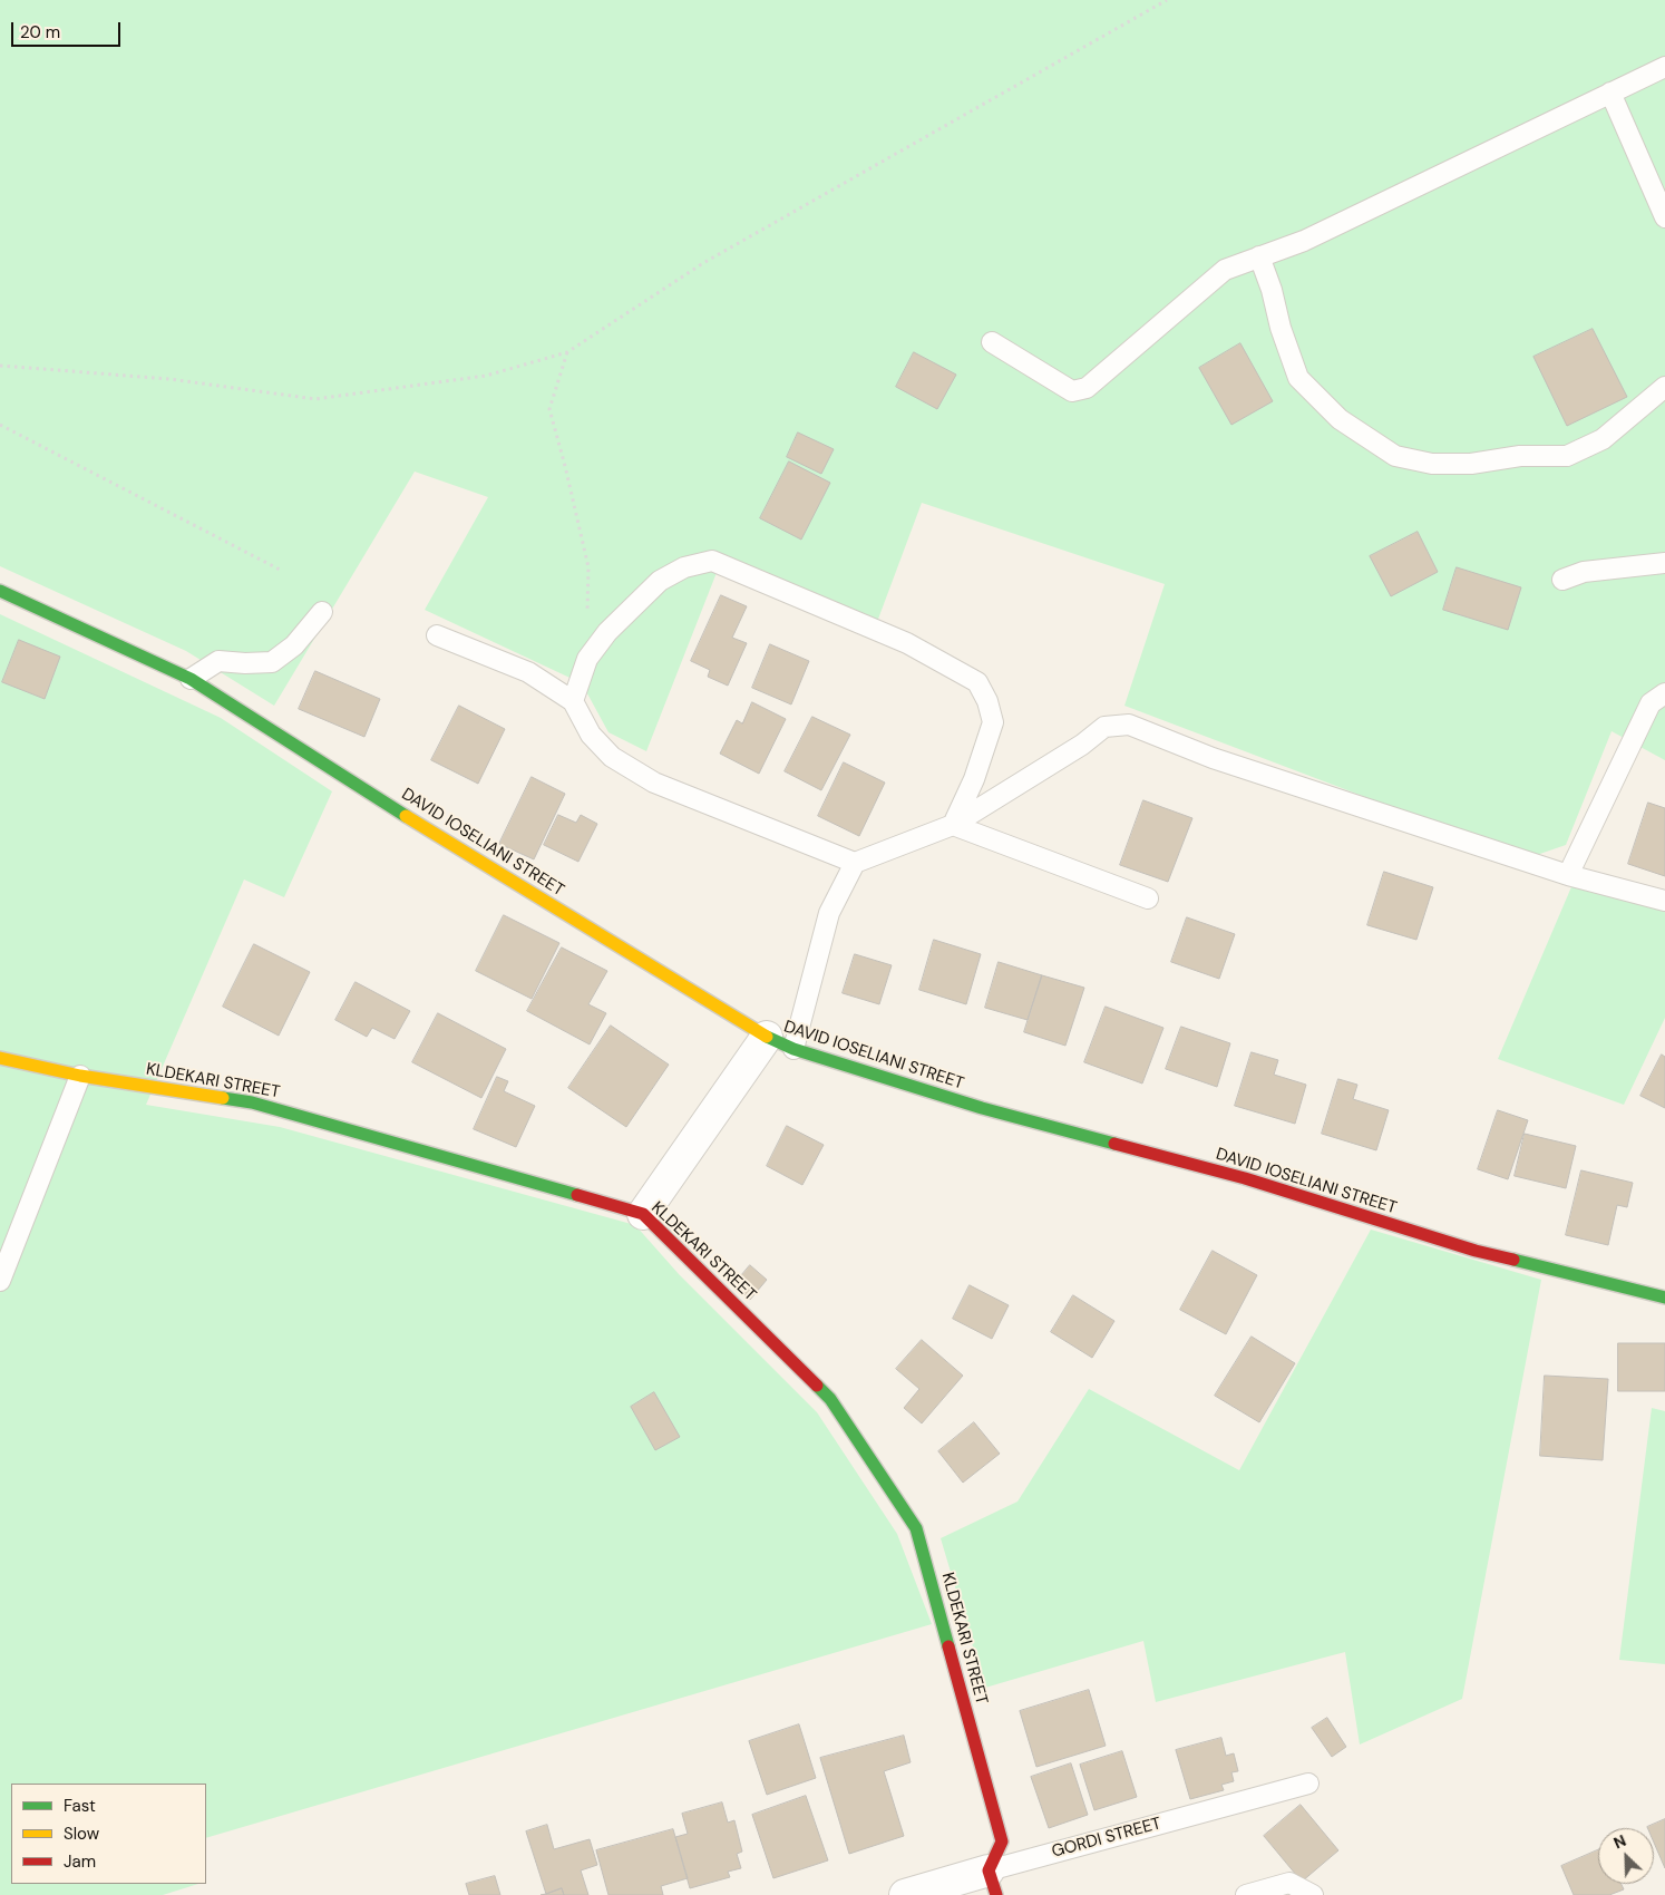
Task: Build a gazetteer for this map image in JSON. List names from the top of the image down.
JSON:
{
  "streets": {
    "street": ["DAVID IOSELIANI STREET", "KLDEKARI STREET", "GORDI STREET"]
  },
  "crossings": [
    ["KLDEKARI STREET", "GORDI STREET"]
  ],
  "legend": ["Fast", "Slow", "Jam"],
  "scale_bar": "20 m",
  "north": "top left"
}
